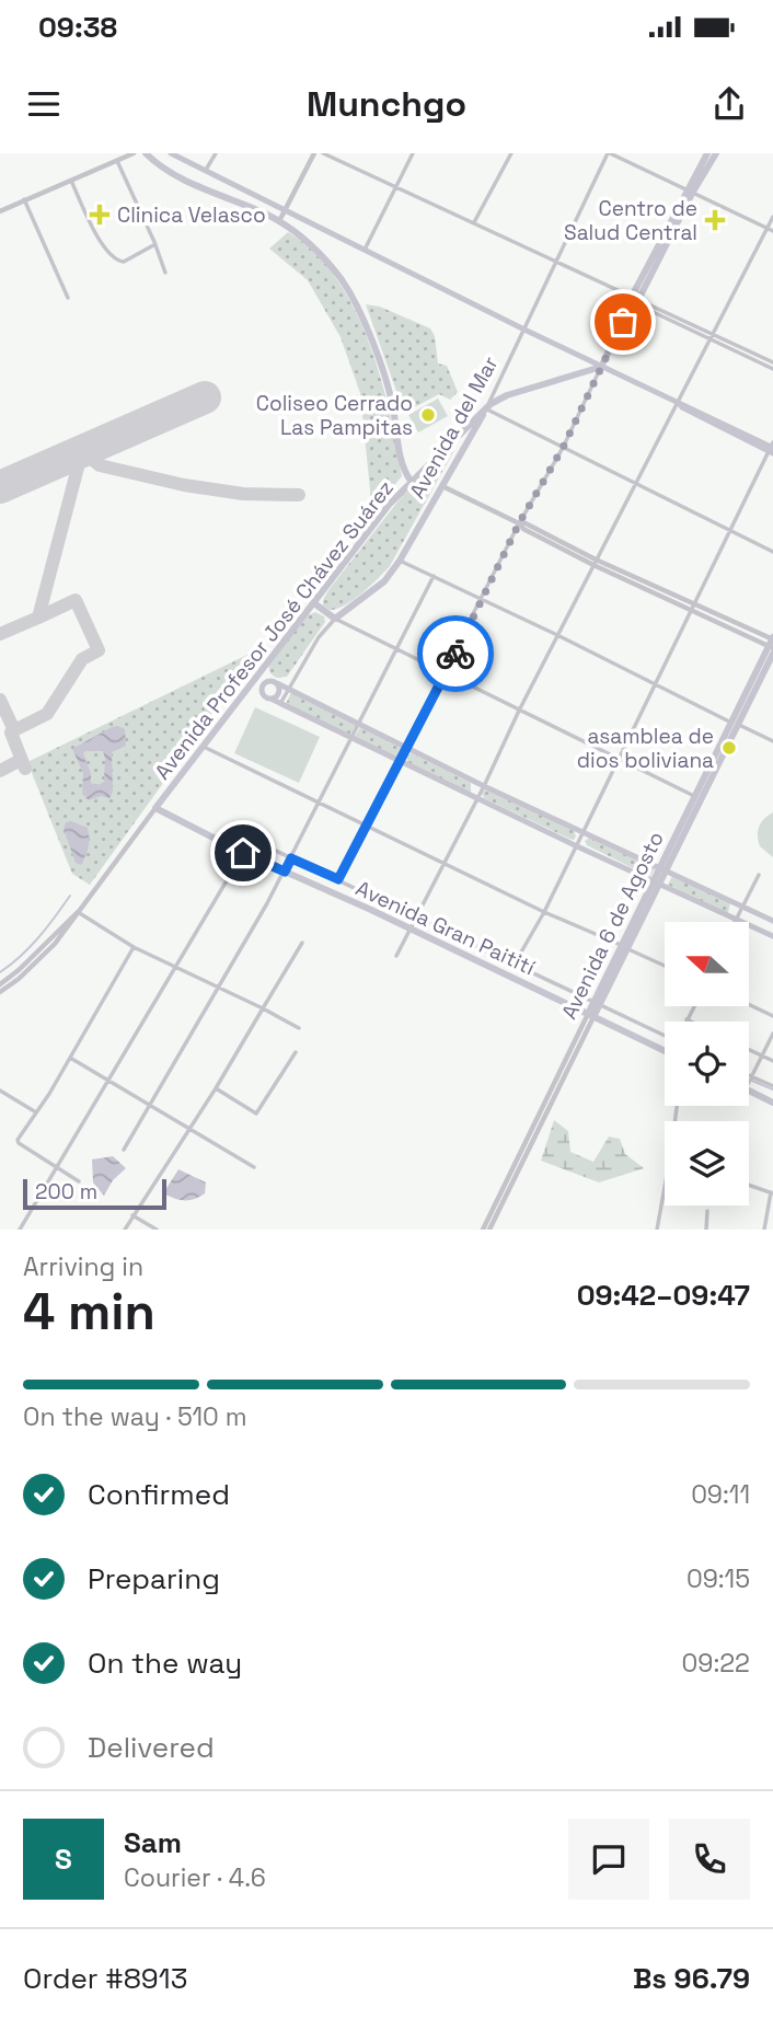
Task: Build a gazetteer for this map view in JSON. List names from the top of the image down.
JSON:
{
  "streets": {
    "main road": [
      "Avenida del Mar",
      "Avenida Profesor José Chávez Suárez",
      "Avenida 6 de Agosto",
      "Avenida Gran Paitití"
    ]
  },
  "crossings": [
    ["Avenida del Mar", "Avenida Profesor José Chávez Suárez"],
    ["Avenida Profesor José Chávez Suárez", "Avenida Gran Paitití"],
    ["Avenida 6 de Agosto", "Avenida Gran Paitití"]
  ],
  "places": {
    "health": ["Clinica Velasco", "Centro de Salud Central"],
    "other": ["Coliseo Cerrado Las Pampitas", "asamblea de dios boliviana"]
  },
  "scale_bar": "200 m",
  "north": "left",
  "page": {
    "status": "09:38",
    "header": "Munchgo",
    "scale": "200 m",
    "heading": ["4 min", "Arriving in", "09:42–09:47"],
    "panel": [
      "Sam",
      "Courier · 4.6",
      "Order #8913",
      "Bs 96.79"
    ],
    "bar": "On the way · 510 m",
    "list": [
      ["Confirmed", "09:11"],
      ["Preparing", "09:15"],
      ["On the way", "09:22"],
      "Delivered"
    ],
    "round": "S"
  }
}
